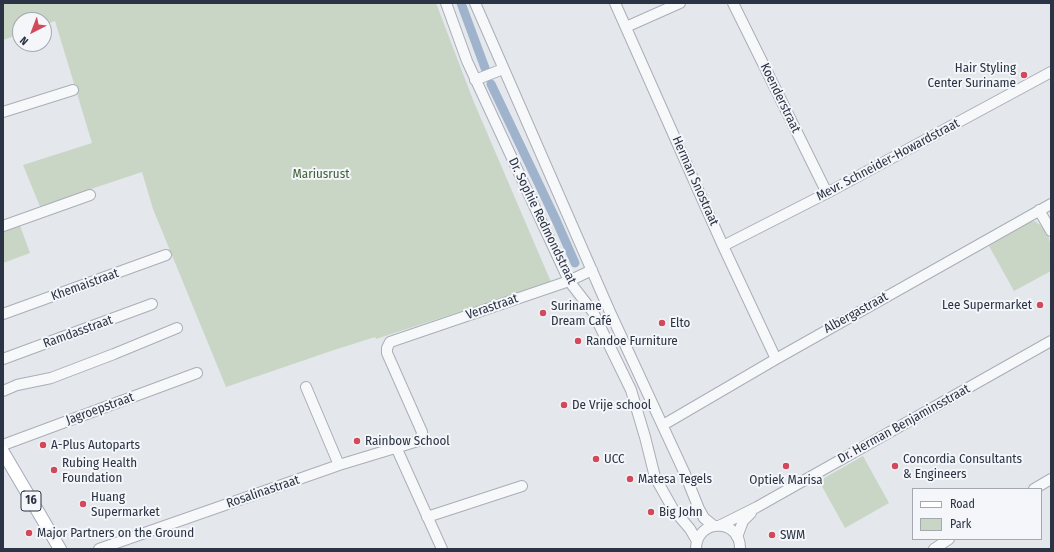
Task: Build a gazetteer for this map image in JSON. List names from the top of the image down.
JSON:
{
  "streets": {
    "main road": ["16"],
    "street": [
      "Koenderstraat",
      "Mevr. Schneider-Howardstraat",
      "Herman Snostraat",
      "Dr. Sophie Redmondstraat",
      "Khemaistraat",
      "Verastraat",
      "Albergastraat",
      "Ramdasstraat",
      "Jagroepstraat",
      "Dr. Herman Benjaminsstraat",
      "Rosalinastraat"
    ]
  },
  "crossings": [
    ["Koenderstraat", "Mevr. Schneider-Howardstraat"],
    ["Mevr. Schneider-Howardstraat", "Herman Snostraat"],
    ["Herman Snostraat", "Albergastraat"],
    ["Dr. Sophie Redmondstraat", "Verastraat"],
    ["Dr. Sophie Redmondstraat", "Albergastraat"],
    ["Dr. Sophie Redmondstraat", "Dr. Herman Benjaminsstraat"],
    ["Verastraat", "Rosalinastraat"]
  ],
  "parks": ["Mariusrust"],
  "places": [
    "Hair Styling Center Suriname",
    "Lee Supermarket",
    "Suriname Dream Café",
    "Elto",
    "Randoe Furniture",
    "De Vrije school",
    "Rainbow School",
    "A-Plus Autoparts",
    "UCC",
    "Optiek Marisa",
    "Concordia Consultants & Engineers",
    "Rubing Health Foundation",
    "Matesa Tegels",
    "Huang Supermarket",
    "Big John",
    "Major Partners on the Ground",
    "SWM"
  ],
  "legend": ["Road", "Park"],
  "north": "bottom left"
}
